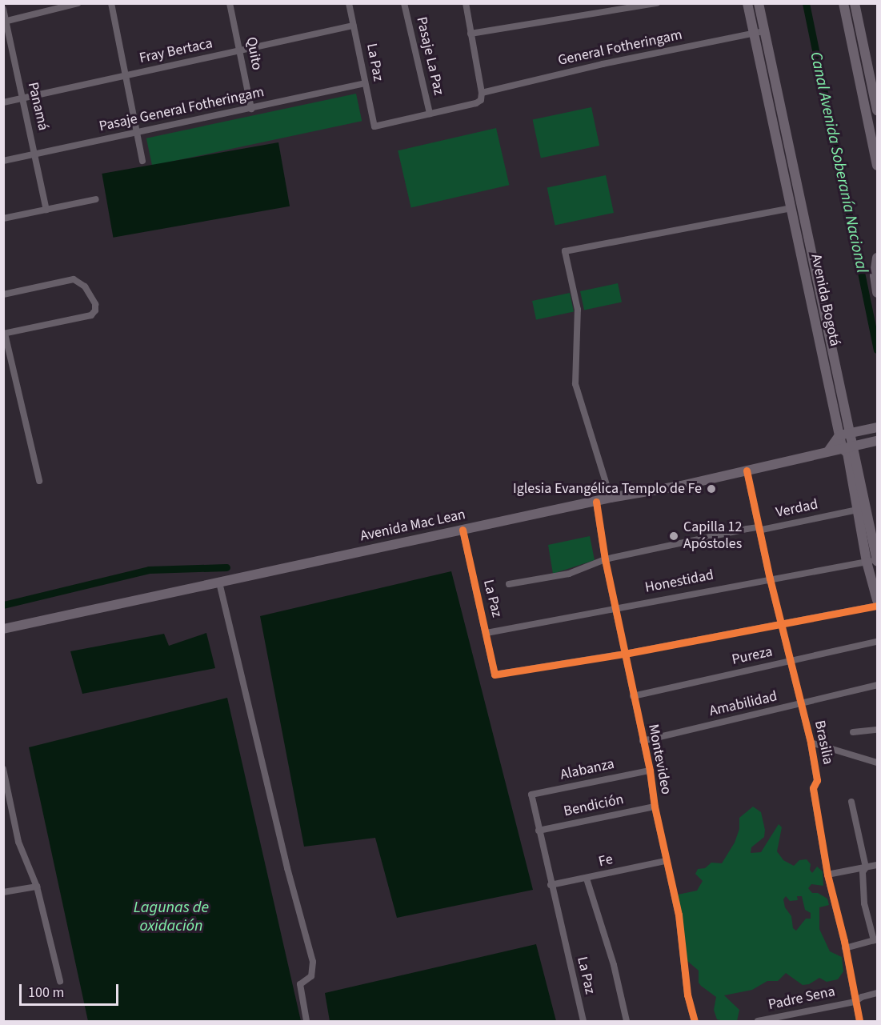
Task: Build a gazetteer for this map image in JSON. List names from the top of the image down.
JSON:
{
  "streets": {
    "main road": ["Avenida Bogotá", "Avenida Mac Lean"],
    "street": [
      "General Fotheringam",
      "Fray Bertaca",
      "Quito",
      "Pasaje La Paz",
      "La Paz",
      "Panamá",
      "Pasaje General Fotheringam",
      "Verdad",
      "Honestidad",
      "Pureza",
      "Amabilidad",
      "Brasilia",
      "Montevideo",
      "Alabanza",
      "Bendición",
      "Fe",
      "Padre Sena"
    ]
  },
  "crossings": [
    ["General Fotheringam", "Pasaje La Paz"],
    ["General Fotheringam", "La Paz"],
    ["General Fotheringam", "Avenida Bogotá"],
    ["Fray Bertaca", "Quito"],
    ["Fray Bertaca", "La Paz"],
    ["Fray Bertaca", "Panamá"],
    ["Quito", "Pasaje General Fotheringam"],
    ["La Paz", "Pasaje General Fotheringam"],
    ["La Paz", "Avenida Mac Lean"],
    ["La Paz", "Honestidad"],
    ["La Paz", "Montevideo"],
    ["La Paz", "Alabanza"],
    ["La Paz", "Bendición"],
    ["La Paz", "Fe"],
    ["Panamá", "Pasaje General Fotheringam"],
    ["Avenida Bogotá", "Verdad"],
    ["Avenida Bogotá", "Avenida Mac Lean"],
    ["Avenida Bogotá", "Honestidad"],
    ["Verdad", "Brasilia"],
    ["Verdad", "Montevideo"],
    ["Avenida Mac Lean", "Brasilia"],
    ["Avenida Mac Lean", "Montevideo"],
    ["Honestidad", "Brasilia"],
    ["Honestidad", "Montevideo"],
    ["Pureza", "Brasilia"],
    ["Pureza", "Montevideo"],
    ["Amabilidad", "Brasilia"],
    ["Amabilidad", "Montevideo"],
    ["Brasilia", "Padre Sena"],
    ["Montevideo", "Alabanza"],
    ["Montevideo", "Bendición"],
    ["Montevideo", "Fe"]
  ],
  "water": ["Canal Avenida Soberanía Nacional", "Lagunas de oxidación"],
  "places": ["Iglesia Evangélica Templo de Fe", "Capilla 12 Apóstoles"],
  "scale_bar": "100 m"
}
